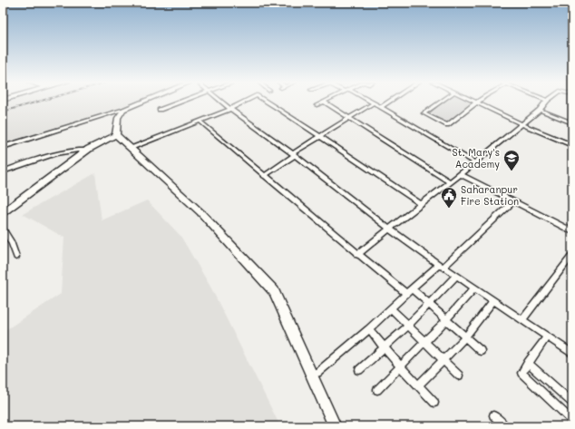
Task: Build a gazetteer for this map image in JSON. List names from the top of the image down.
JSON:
{
  "places": {
    "school or university": ["St. Mary's Academy"],
    "public building": ["Saharanpur Fire Station"]
  }
}
